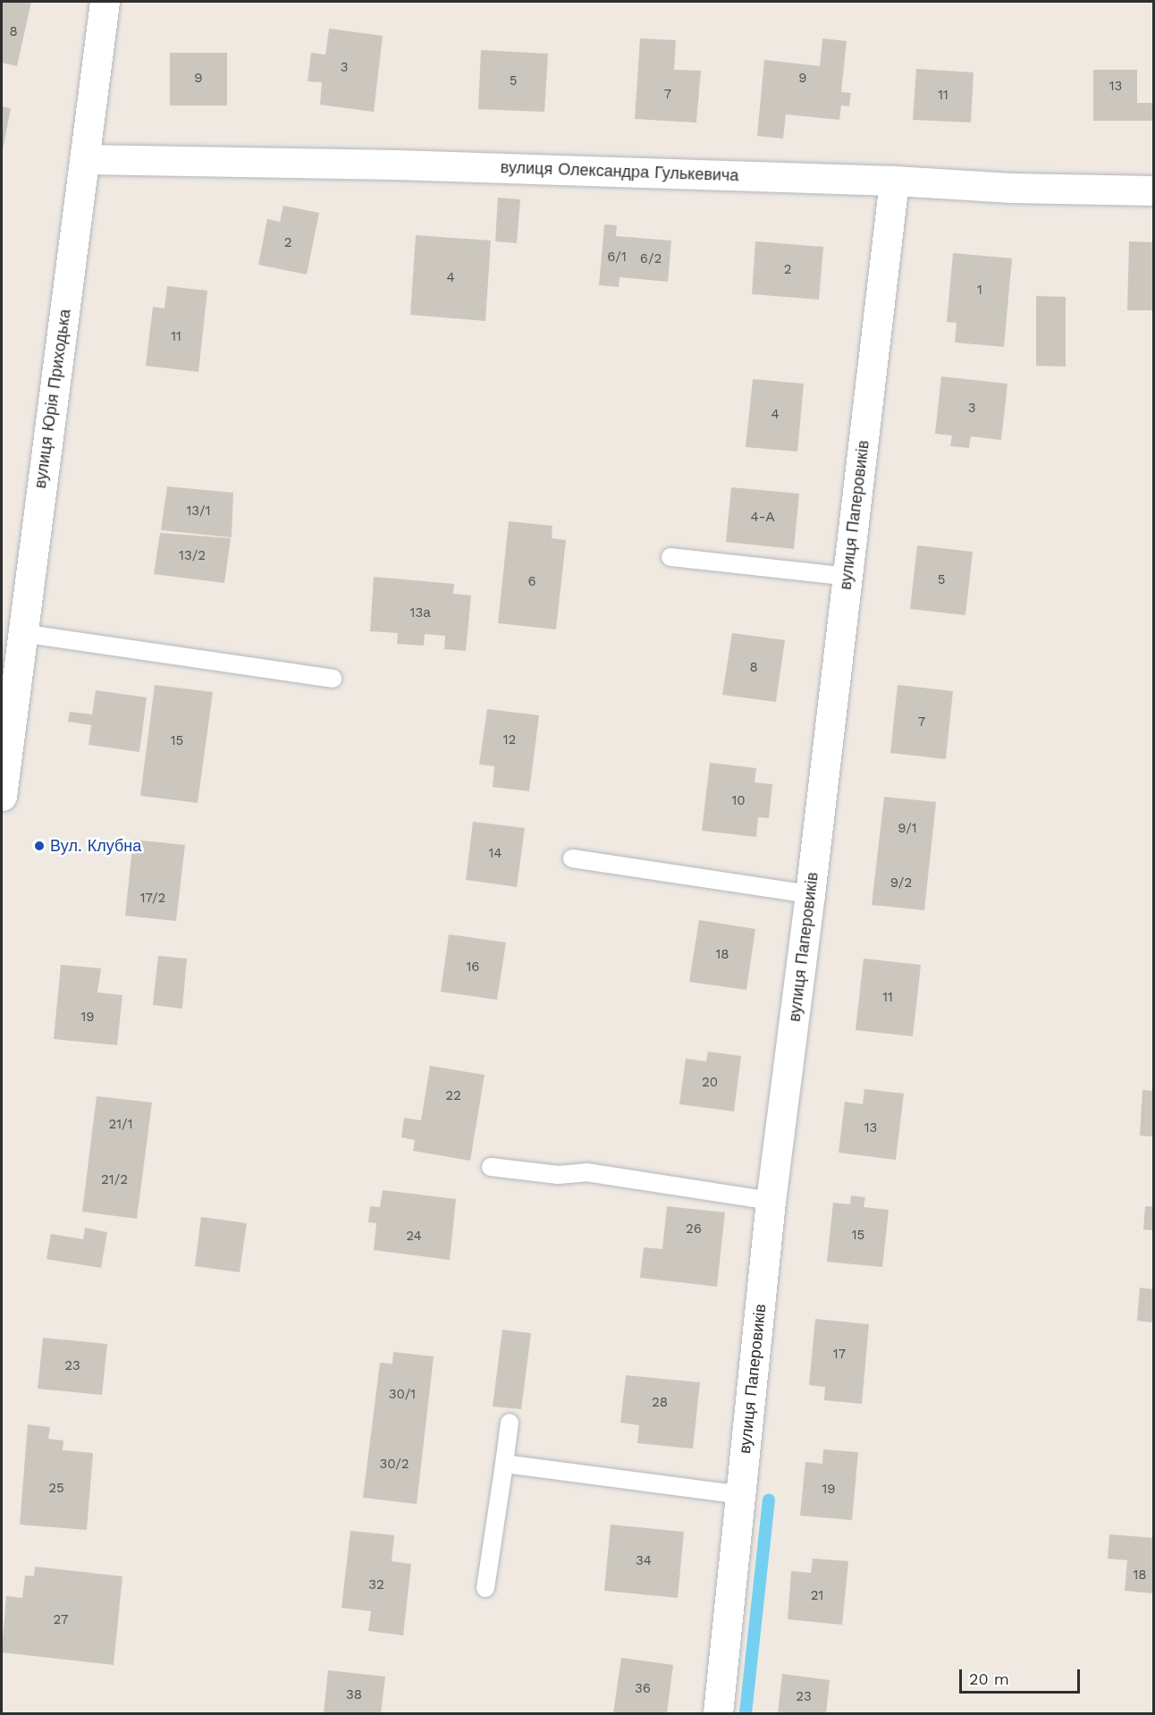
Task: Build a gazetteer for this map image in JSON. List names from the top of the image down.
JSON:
{
  "streets": {
    "street": ["вулиця Олександра Гулькевича", "вулиця Юрія Приходька", "вулиця Паперовиків"]
  },
  "crossings": [
    ["вулиця Олександра Гулькевича", "вулиця Юрія Приходька"],
    ["вулиця Олександра Гулькевича", "вулиця Паперовиків"]
  ],
  "places": ["Вул. Клубна"],
  "house_numbers": [
    "8",
    "3",
    "9",
    "9",
    "5",
    "13",
    "7",
    "11",
    "2",
    "6/1",
    "6/2",
    "2",
    "4",
    "1",
    "11",
    "3",
    "4",
    "13/1",
    "4-А",
    "13/2",
    "5",
    "6",
    "13а",
    "8",
    "7",
    "12",
    "15",
    "10",
    "9/1",
    "14",
    "9/2",
    "17/2",
    "18",
    "16",
    "11",
    "19",
    "20",
    "22",
    "21/1",
    "13",
    "21/2",
    "26",
    "15",
    "24",
    "17",
    "23",
    "30/1",
    "28",
    "30/2",
    "25",
    "19",
    "34",
    "18",
    "32",
    "21",
    "27",
    "36",
    "38",
    "23"
  ],
  "scale_bar": "20 m"
}
